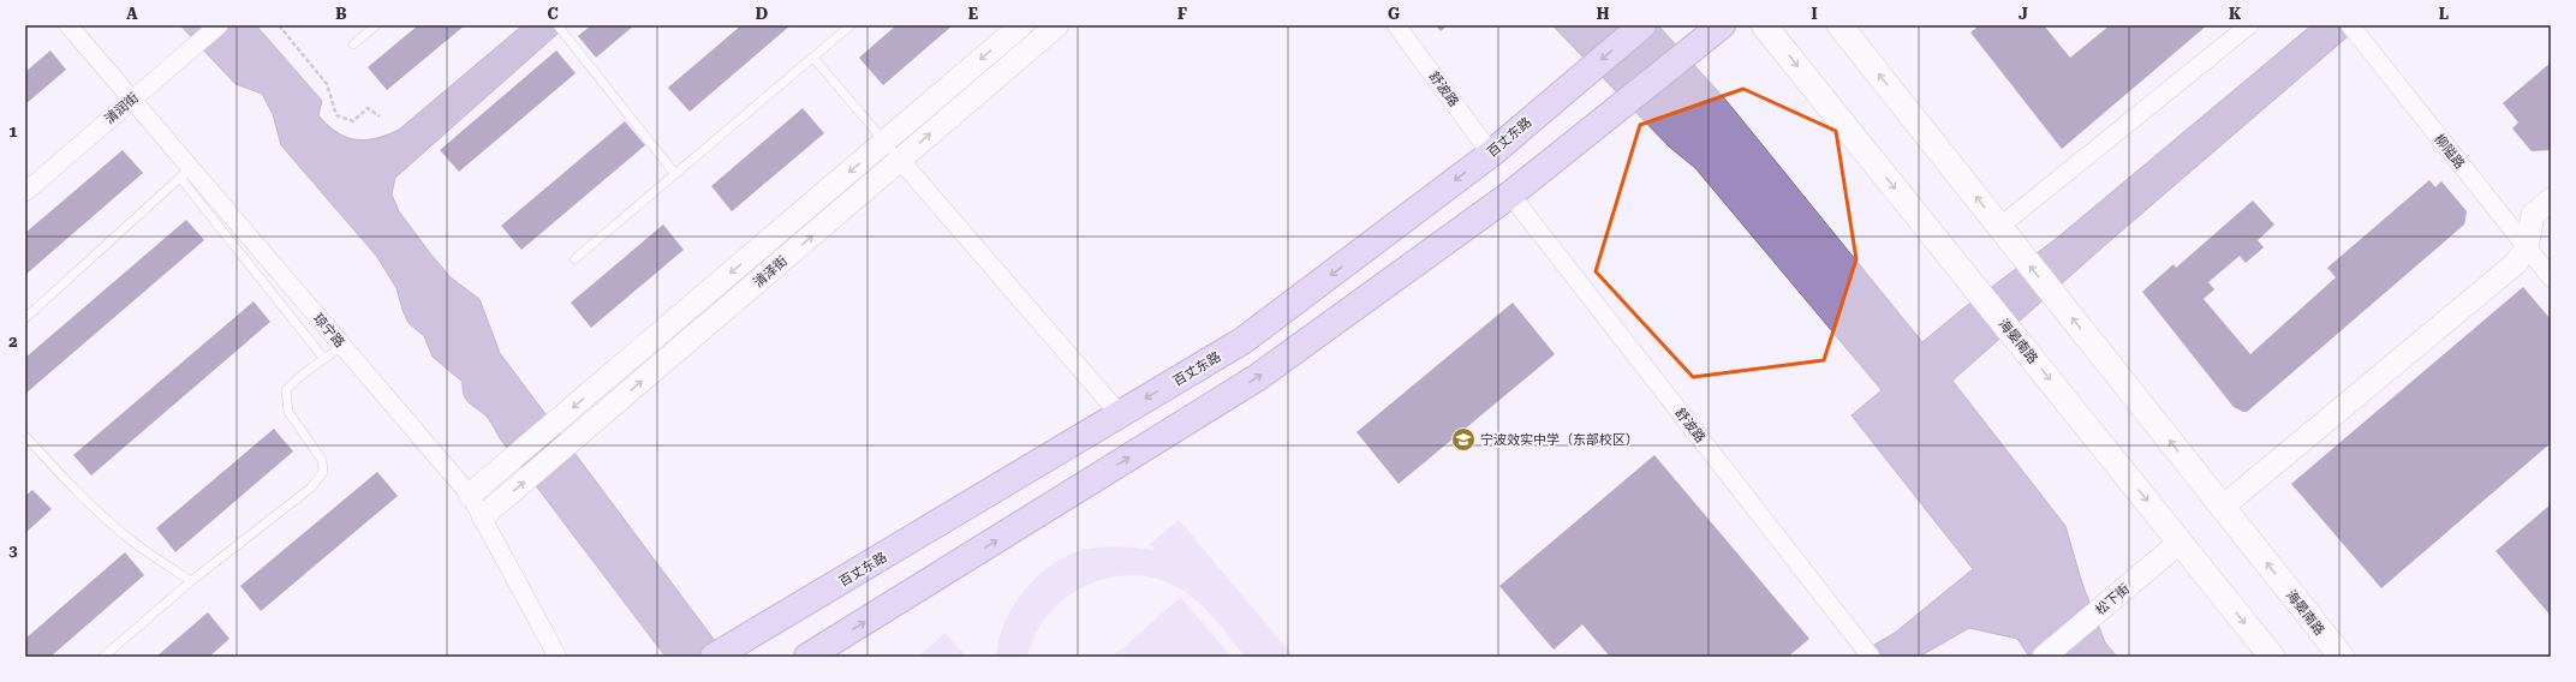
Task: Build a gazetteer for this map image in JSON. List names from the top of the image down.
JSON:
{
  "streets": {
    "main road": ["百丈东路", "海晏南路"],
    "street": [
      "舒波路",
      "清润街",
      "柳隘路",
      "清泽街",
      "琼宁路",
      "松下街"
    ]
  },
  "crossings": [
    ["舒波路", "百丈东路"],
    ["清润街", "琼宁路"],
    ["清泽街", "琼宁路"],
    ["海晏南路", "松下街"]
  ],
  "places": {
    "school or university": ["宁波效实中学（东部校区）"]
  },
  "grid": {
    "columns": [
      "A",
      "B",
      "C",
      "D",
      "E",
      "F",
      "G",
      "H",
      "I",
      "J",
      "K",
      "L"
    ],
    "rows": ["1", "2", "3"]
  }
}
